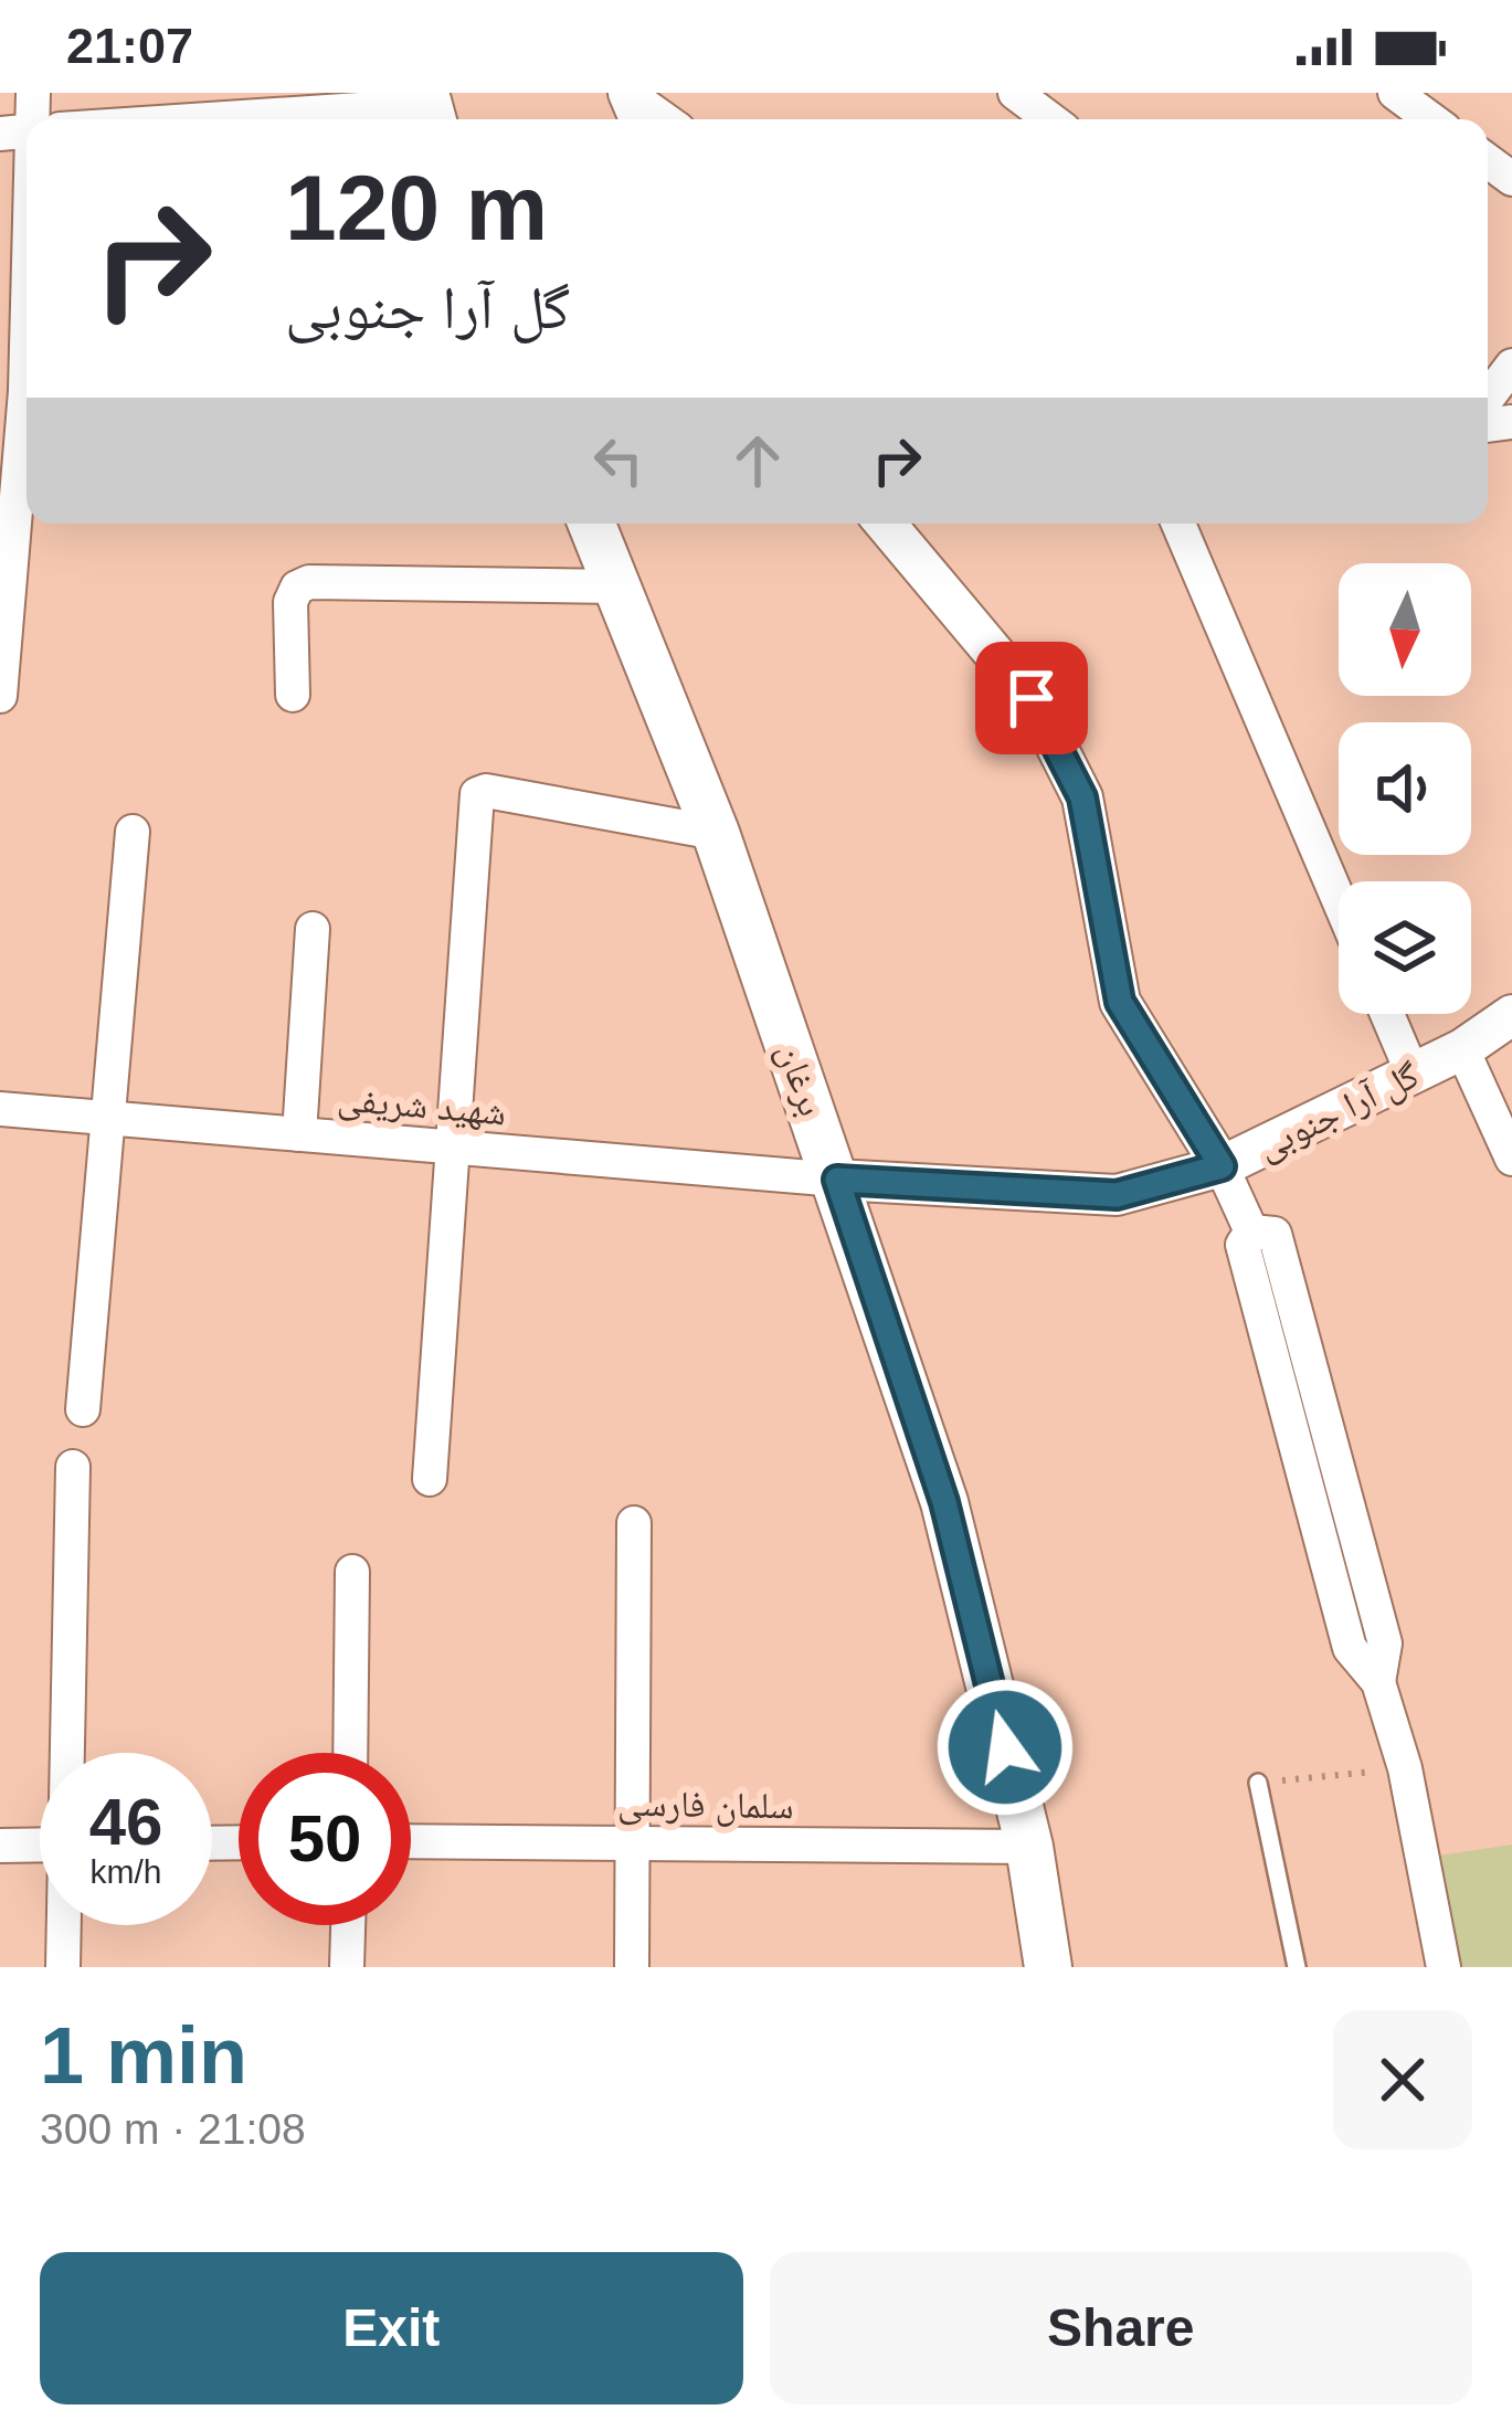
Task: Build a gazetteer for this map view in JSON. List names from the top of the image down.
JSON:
{
  "streets": {
    "main road": ["برغان"],
    "street": ["شهید شریفی", "گل آرا جنوبی", "سلمان فارسی"]
  },
  "crossings": [
    ["برغان", "شهید شریفی"],
    ["برغان", "گل آرا جنوبی"],
    ["برغان", "سلمان فارسی"],
    ["شهید شریفی", "گل آرا جنوبی"]
  ],
  "north": "bottom",
  "page": {
    "status": "21:07",
    "turn": ["120 m", "گل آرا جنوبی"],
    "speed": "46 km/h",
    "limit": "50",
    "heading": ["1 min", "300 m · 21:08"],
    "buttons": ["Exit", "Share"]
  }
}
